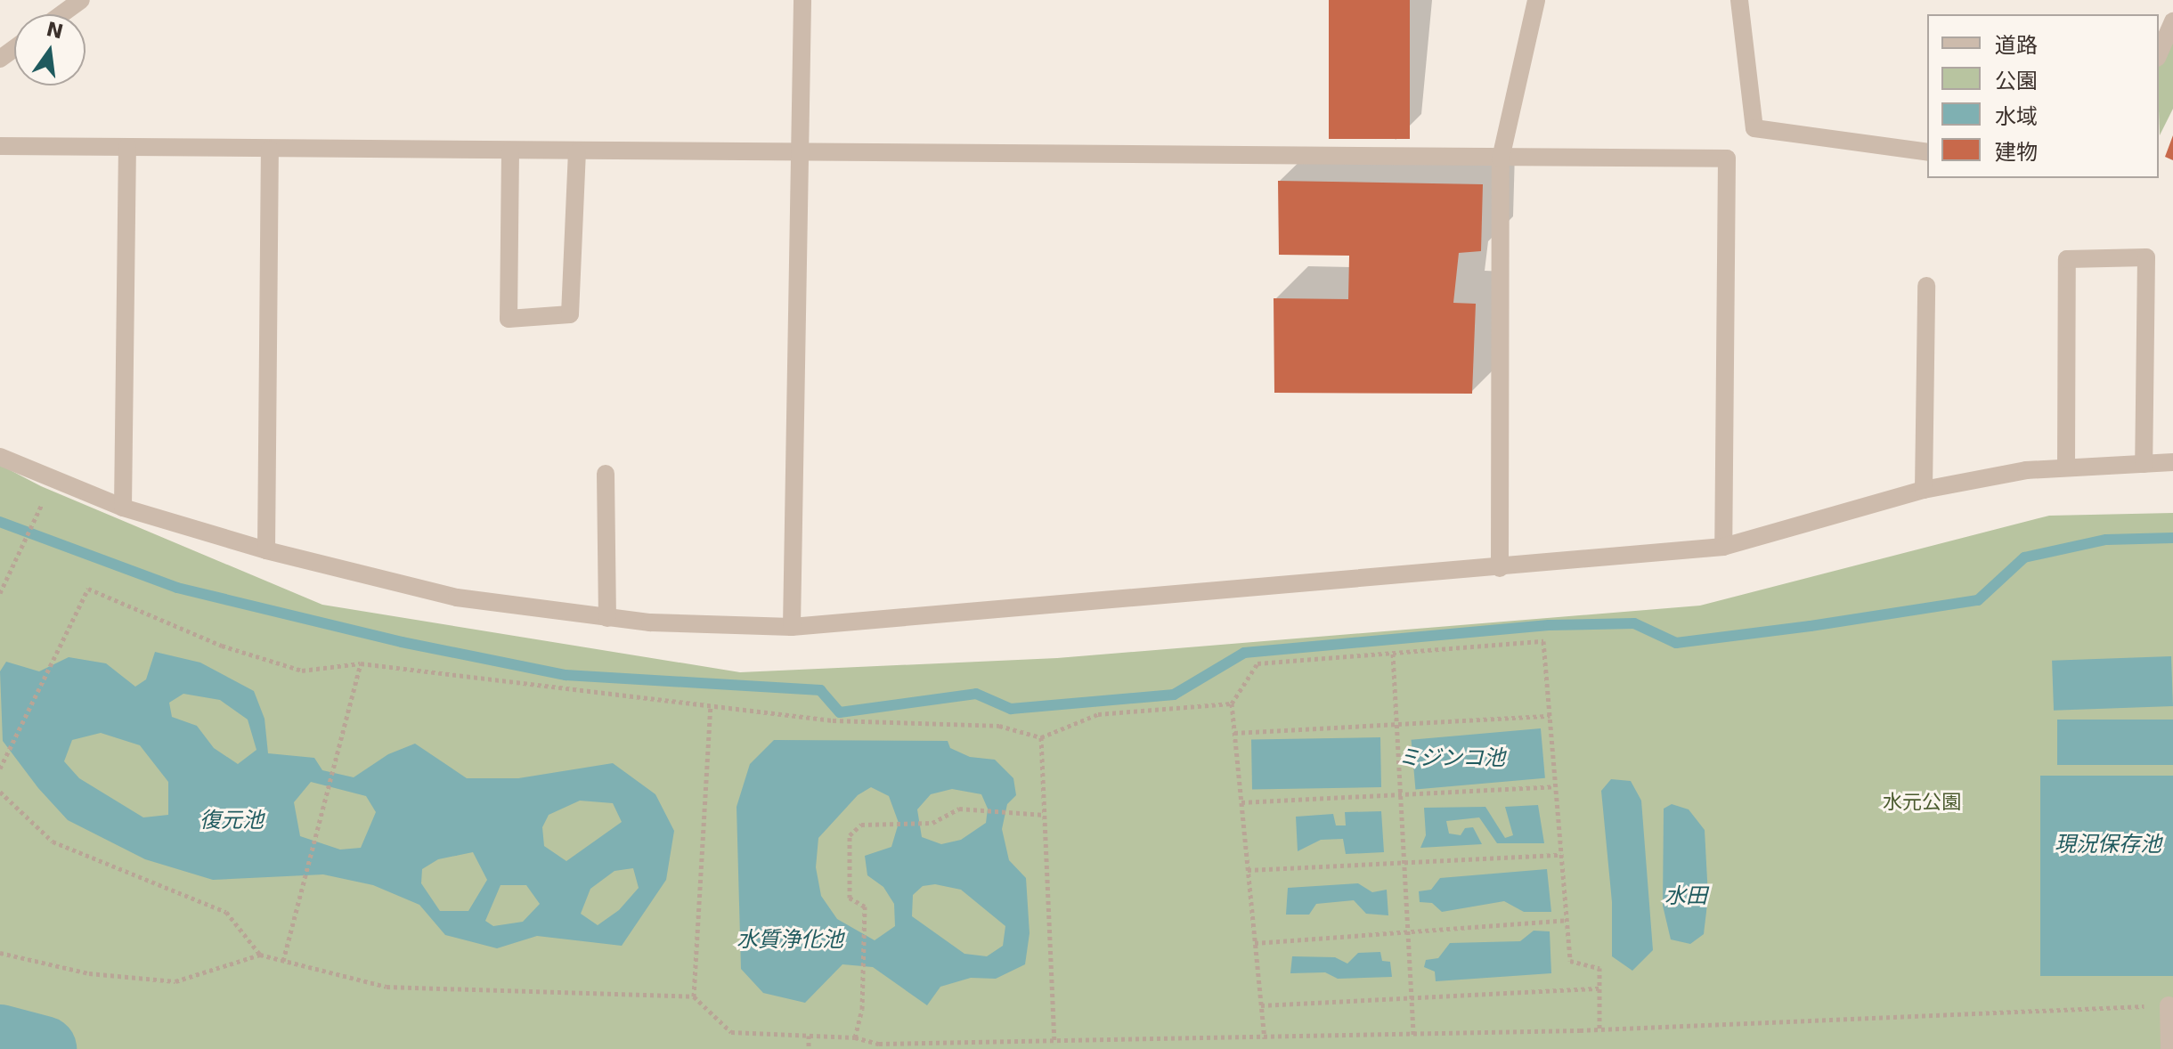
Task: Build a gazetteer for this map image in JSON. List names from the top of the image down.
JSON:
{
  "water": [
    "ミジンコ池",
    "復元池",
    "現況保存池",
    "水田",
    "水質浄化池"
  ],
  "parks": ["水元公園"],
  "legend": [
    "道路",
    "公園",
    "水域",
    "建物"
  ],
  "north": "top"
}
